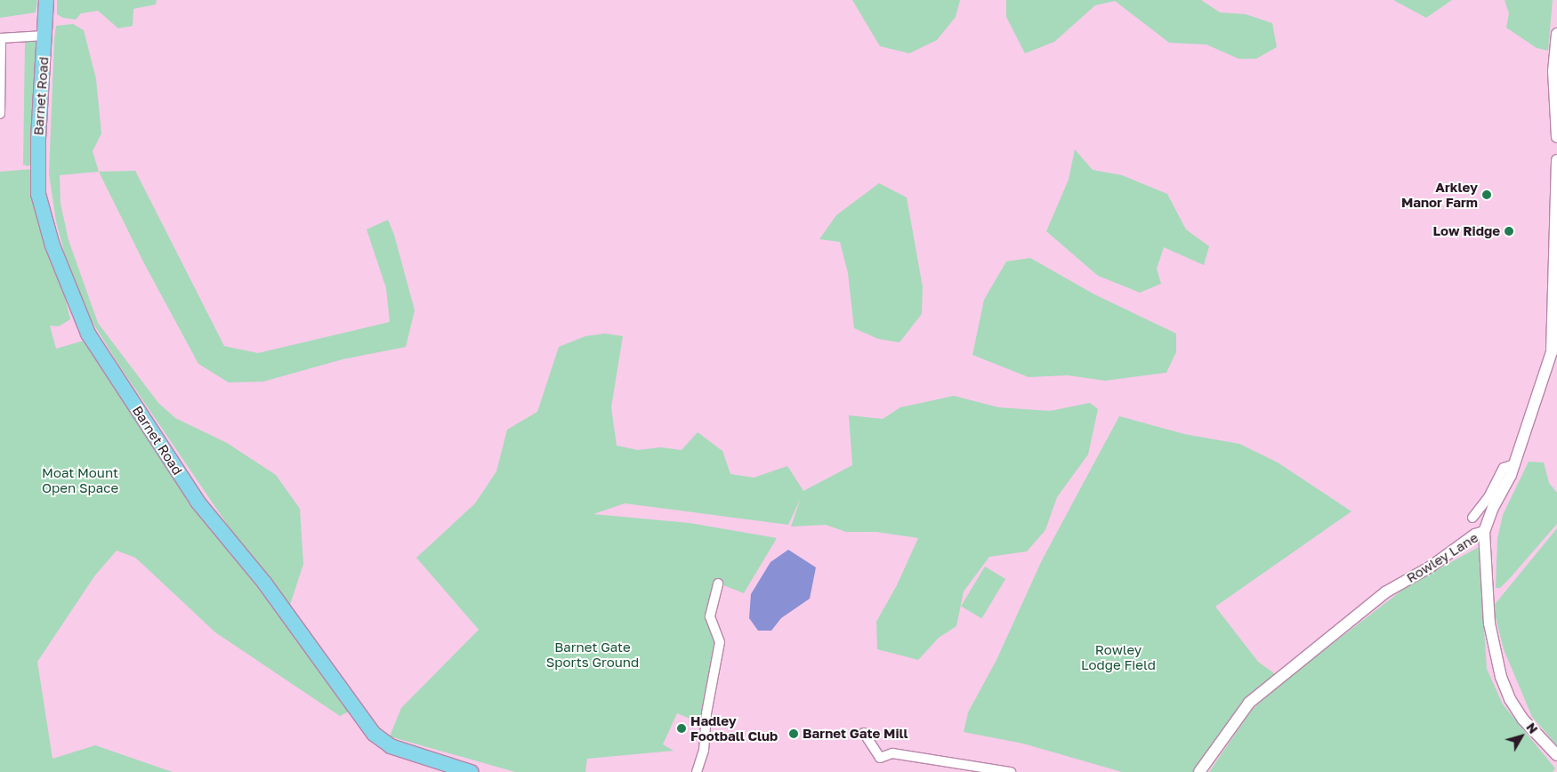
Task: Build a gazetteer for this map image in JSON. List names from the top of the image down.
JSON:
{
  "streets": {
    "main road": ["Barnet Road"],
    "street": ["Rowley Lane"]
  },
  "parks": ["Moat Mount Open Space", "Barnet Gate Sports Ground", "Rowley Lodge Field"],
  "places": [
    "Arkley Manor Farm",
    "Low Ridge",
    "Hadley Football Club",
    "Barnet Gate Mill"
  ],
  "north": "top right"
}
